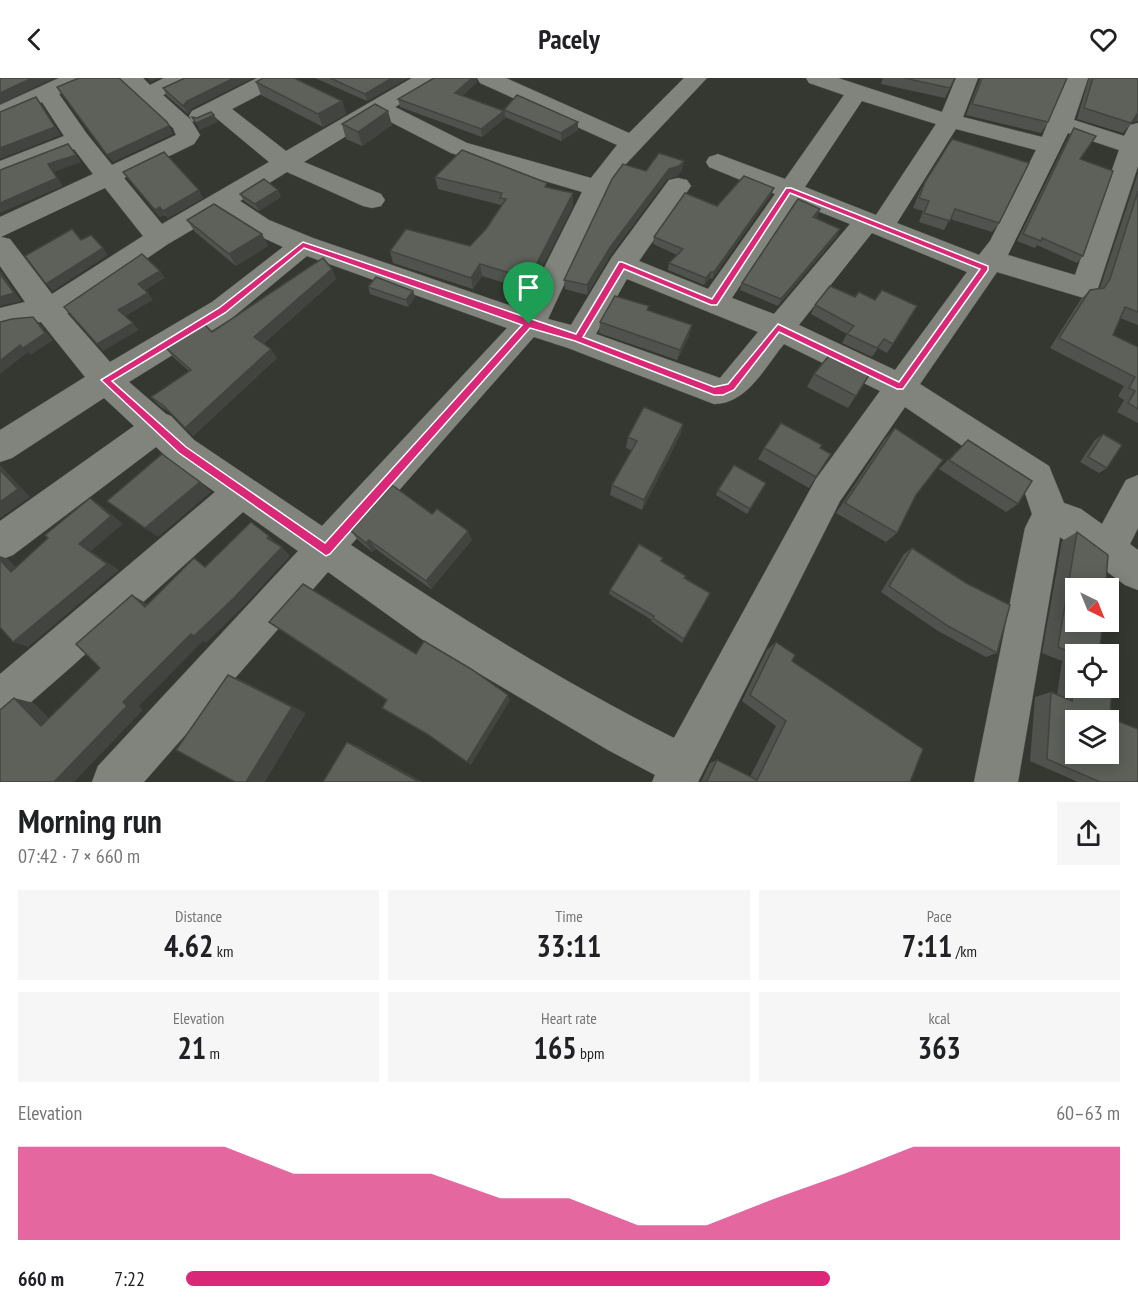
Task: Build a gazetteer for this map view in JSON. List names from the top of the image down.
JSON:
{
  "north": "bottom right",
  "page": {
    "header": "Pacely",
    "heading": ["Morning run", "07:42 · 7 × 660 m"],
    "stats": [
      ["Distance", "4.62 km"],
      ["Time", "33:11"],
      ["Pace", "7:11 /km"],
      ["Elevation", "21 m"],
      ["Heart rate", "165 bpm"],
      ["kcal", "363"]
    ],
    "chart": ["Elevation", "60–63 m"],
    "list": [
      {
        "name": "660 m",
        "note": "7:22"
      }
    ]
  }
}
